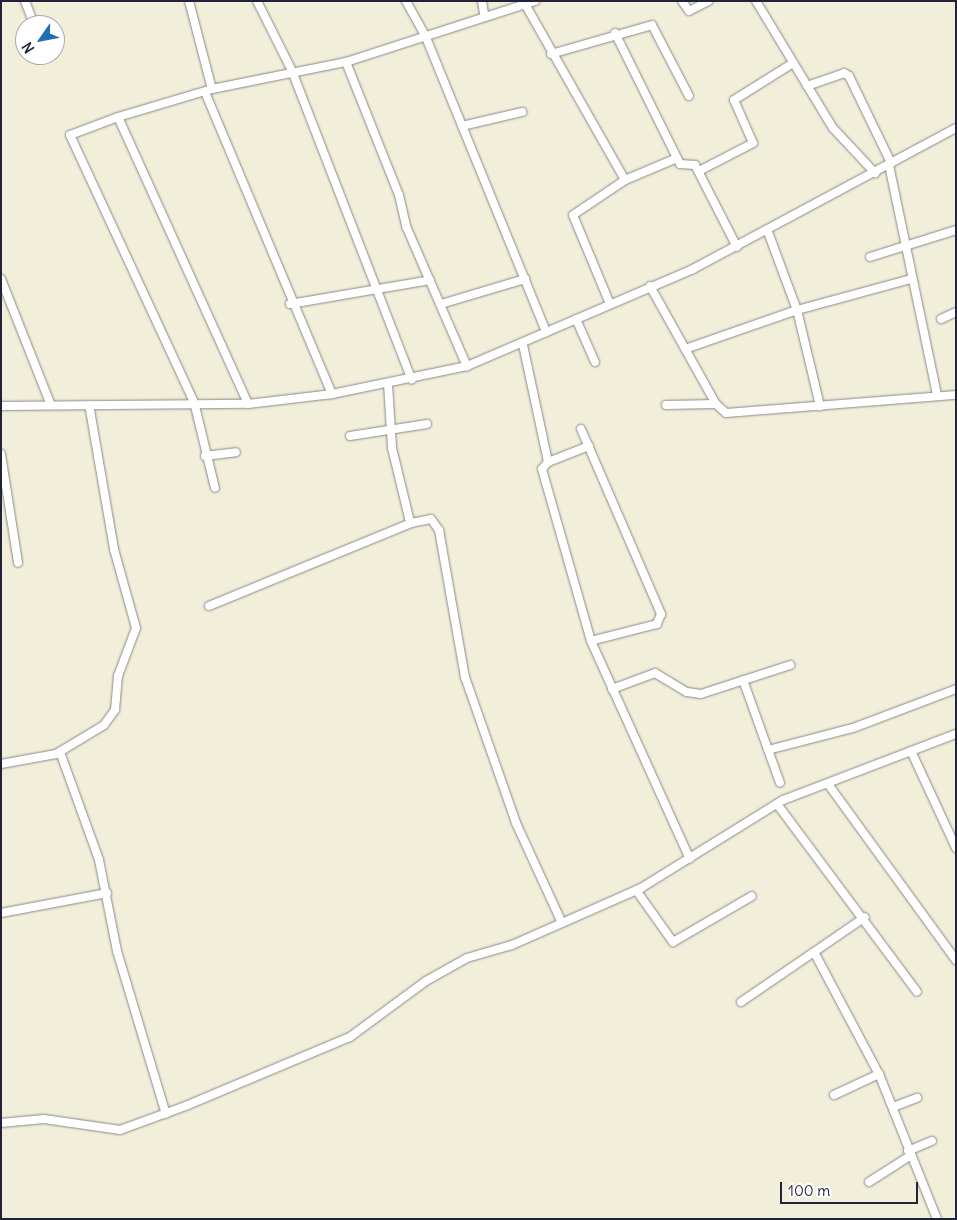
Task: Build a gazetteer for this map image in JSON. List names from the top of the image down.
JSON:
{
  "scale_bar": "100 m",
  "north": "bottom left"
}
